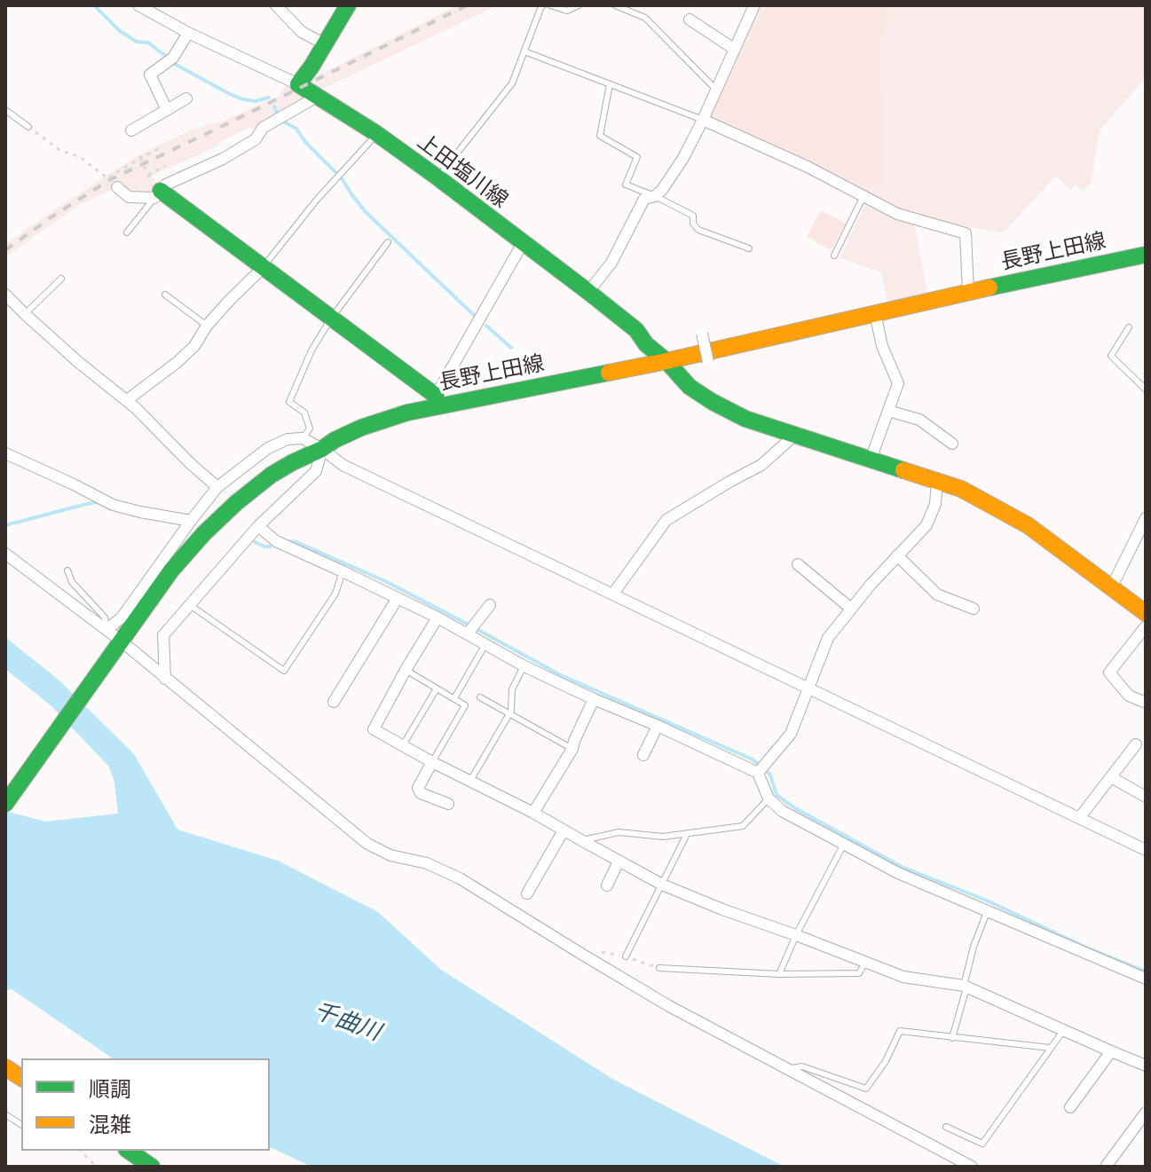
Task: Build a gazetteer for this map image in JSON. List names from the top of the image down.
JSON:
{
  "streets": {
    "main road": ["上田塩川線", "長野上田線"]
  },
  "crossings": [
    ["上田塩川線", "長野上田線"]
  ],
  "water": ["千曲川"],
  "legend": ["順調", "混雑"]
}
